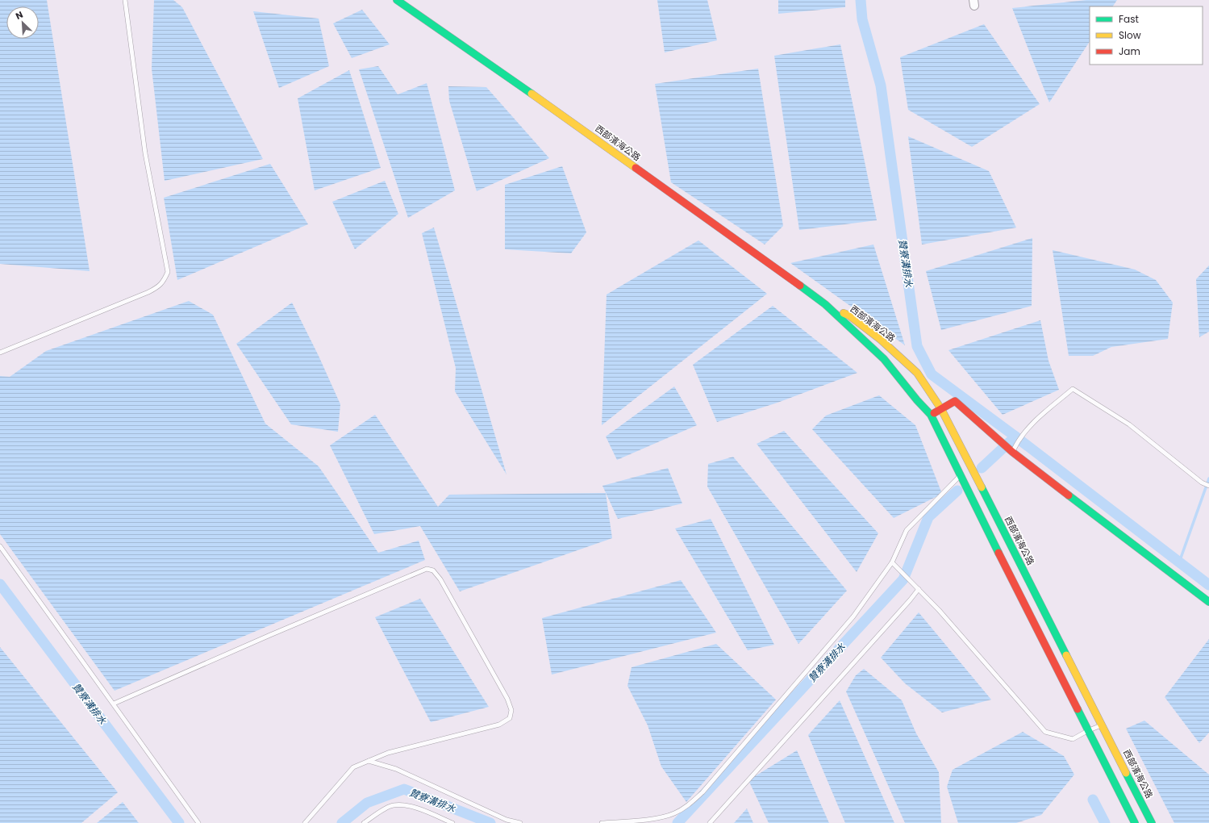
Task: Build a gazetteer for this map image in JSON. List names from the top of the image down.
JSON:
{
  "streets": {
    "main road": ["西部濱海公路"]
  },
  "water": ["贊寮溝排水"],
  "legend": ["Fast", "Slow", "Jam"],
  "north": "top left"
}
